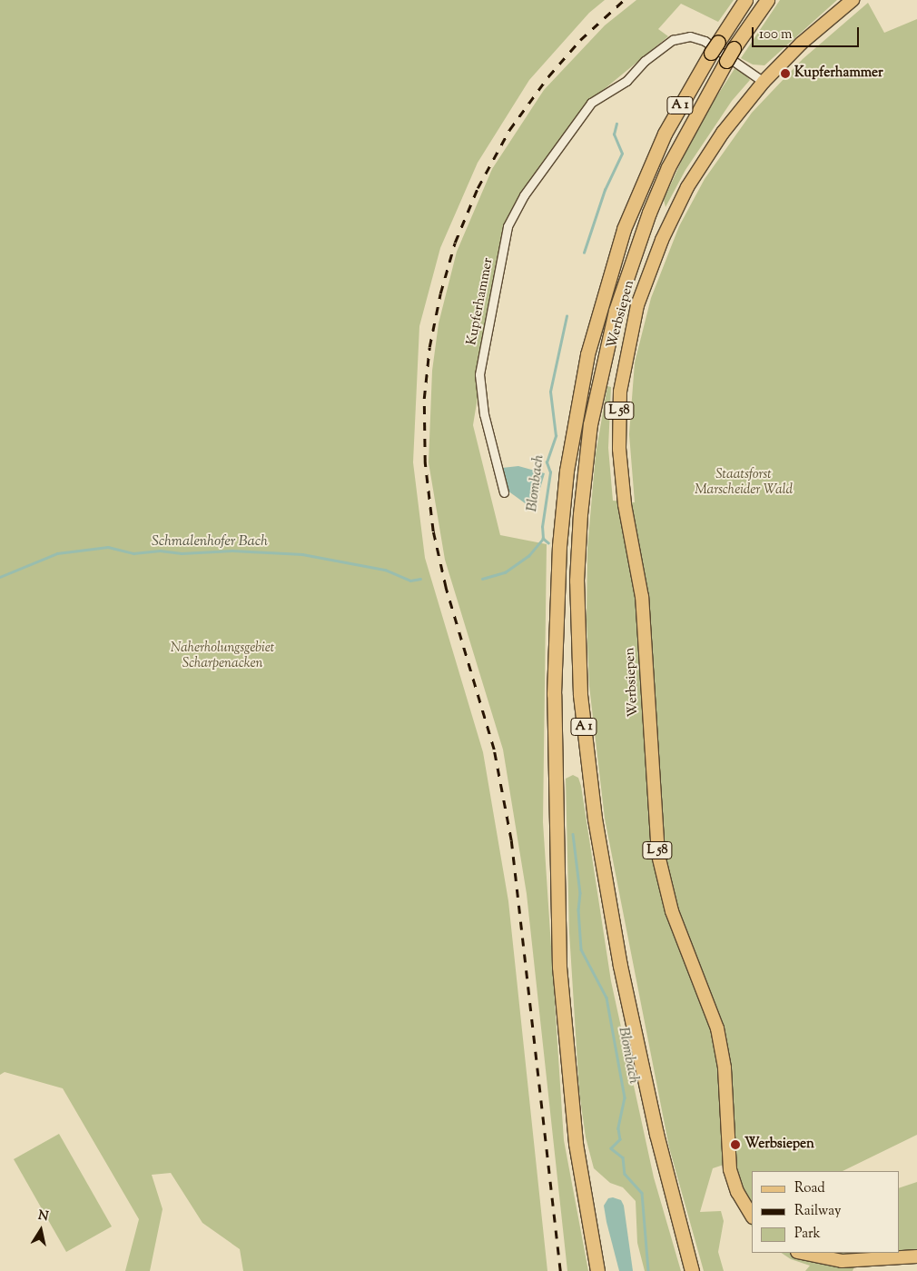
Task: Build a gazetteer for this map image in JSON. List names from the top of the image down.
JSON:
{
  "streets": {
    "highway": ["A 1"],
    "main road": ["Werbsiepen", "L 58"],
    "street": ["Kupferhammer"]
  },
  "crossings": [
    ["Kupferhammer", "Werbsiepen"],
    ["Kupferhammer", "L 58"],
    ["Werbsiepen", "L 58"]
  ],
  "water": ["Blombach", "Schmalenhofer Bach"],
  "parks": ["Staatsforst Marscheider Wald", "Naherholungsgebiet Scharpenacken"],
  "places": ["Kupferhammer", "Werbsiepen"],
  "legend": ["Road", "Railway", "Park"],
  "scale_bar": "100 m",
  "north": "top"
}
